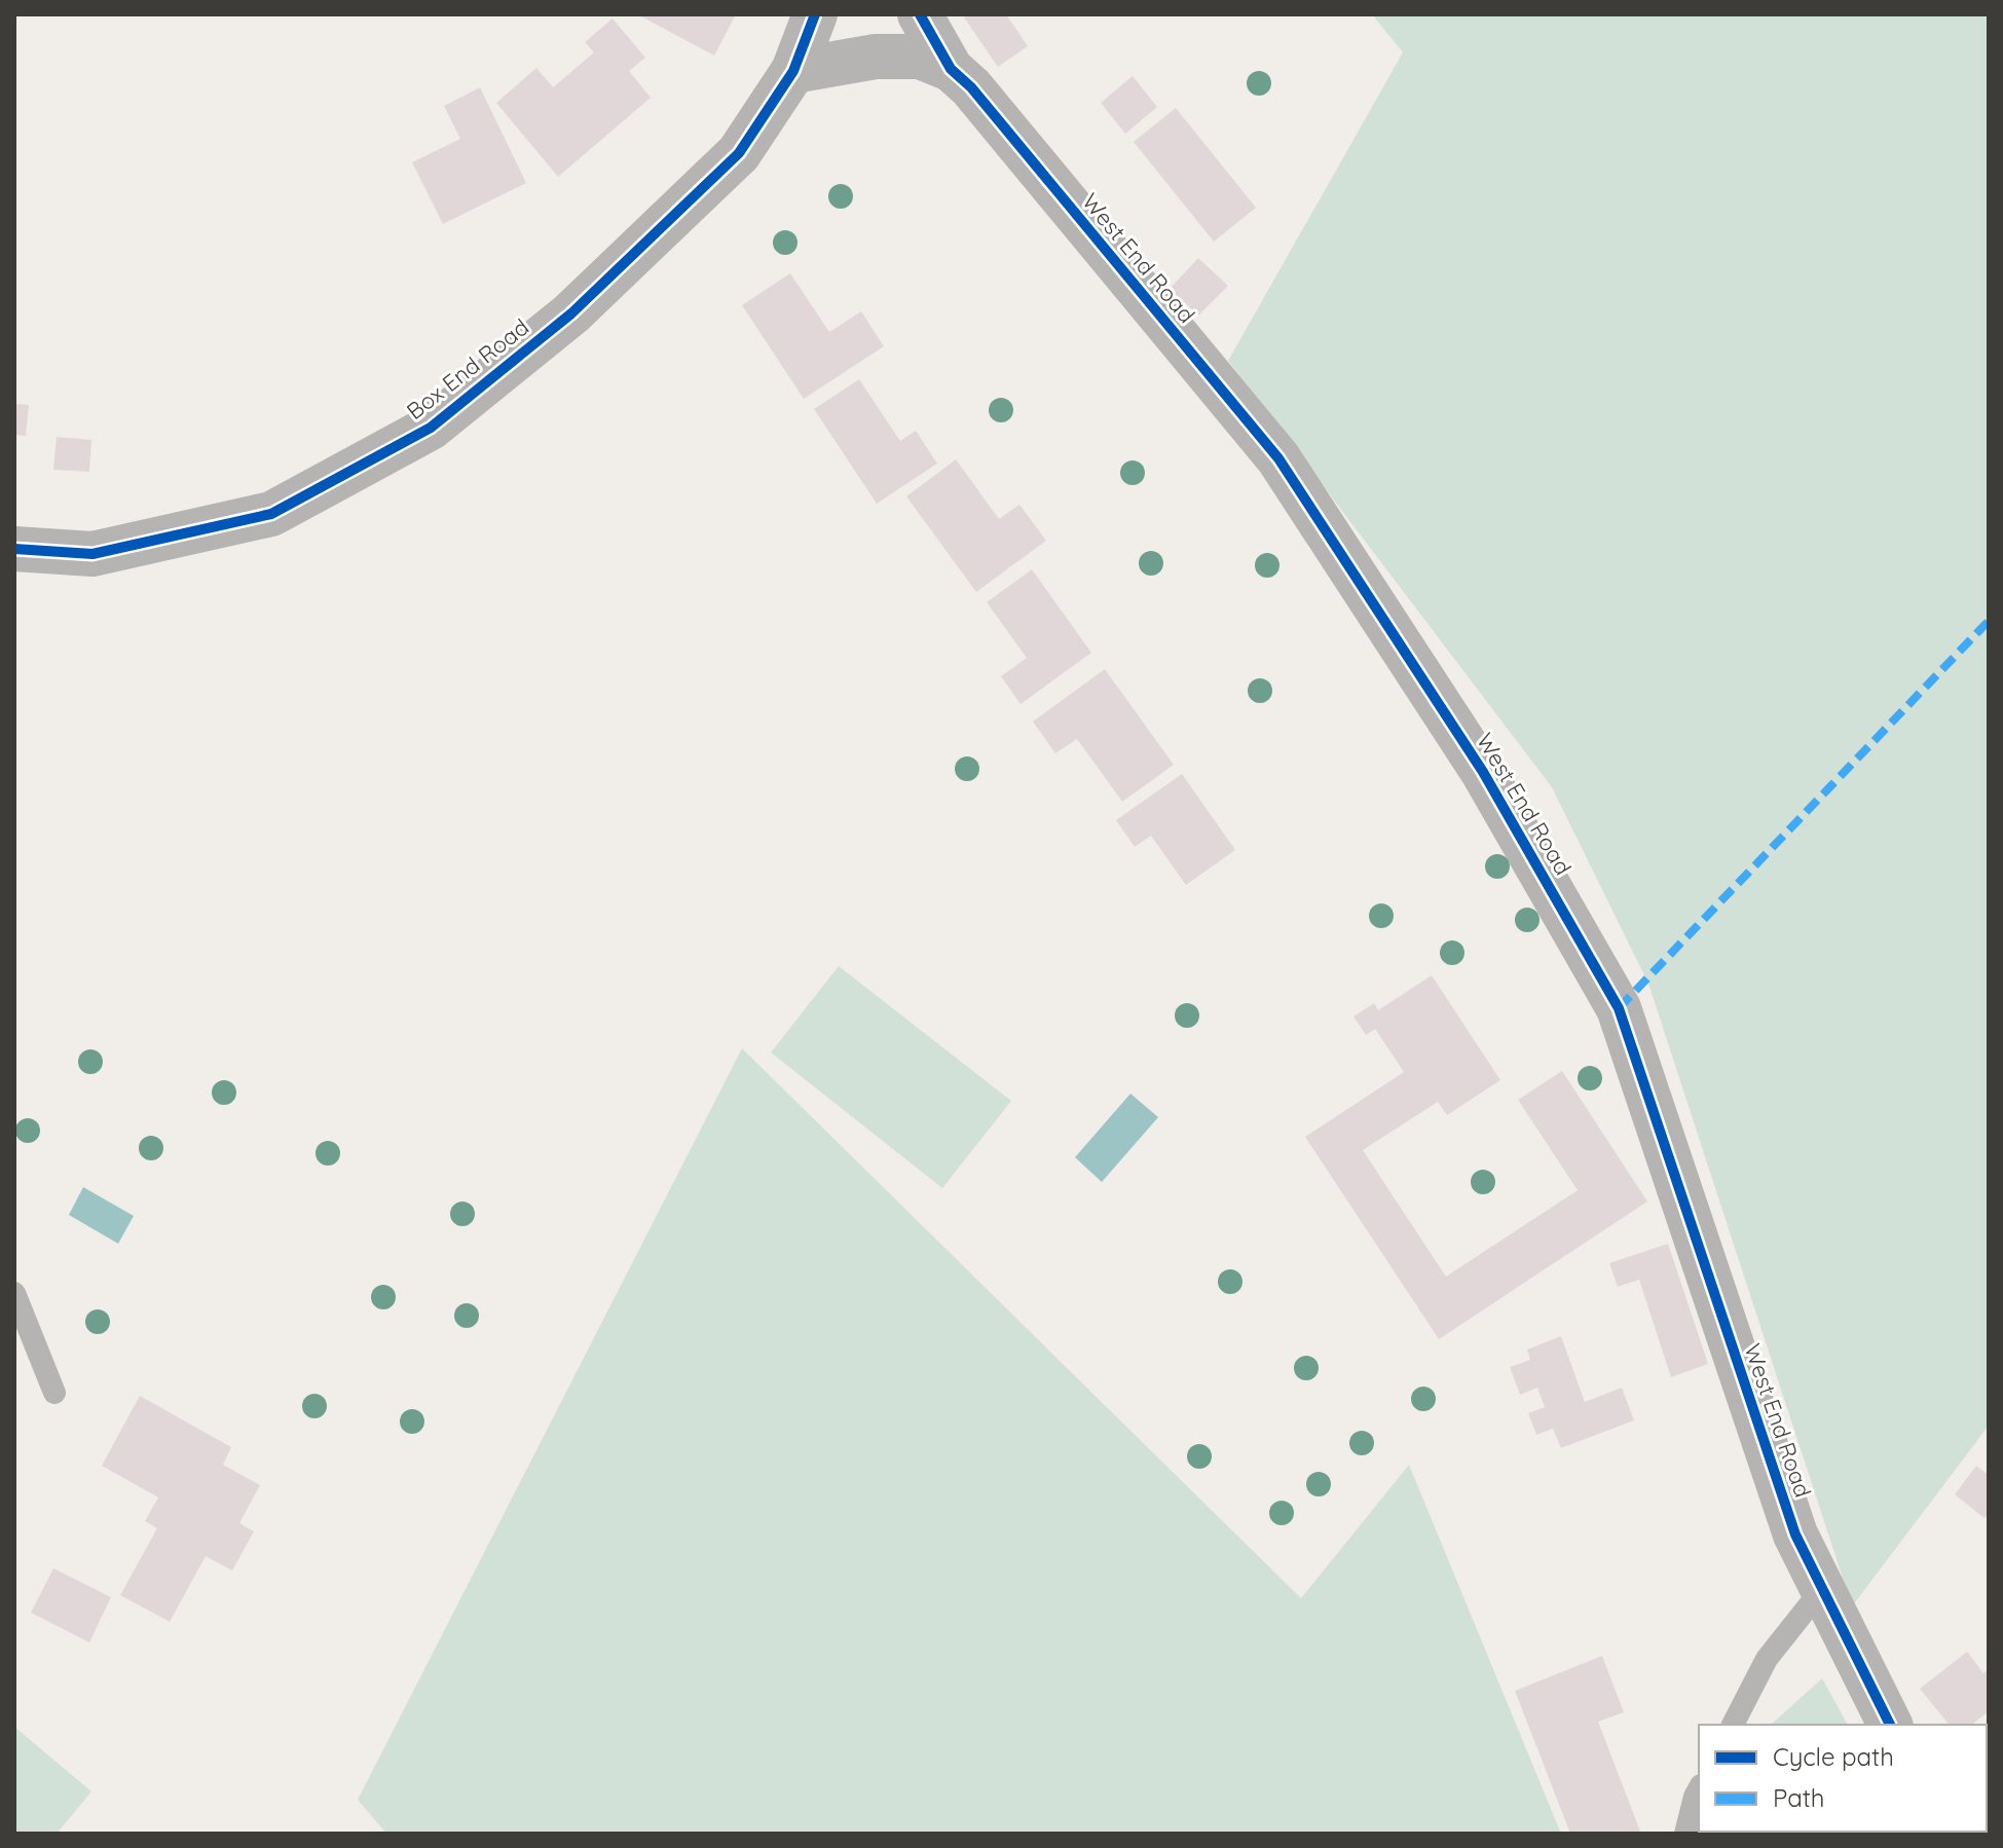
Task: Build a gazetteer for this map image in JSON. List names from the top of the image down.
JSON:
{
  "streets": {
    "street": ["West End Road", "Box End Road"]
  },
  "crossings": [
    ["West End Road", "Box End Road"]
  ],
  "legend": ["Cycle path", "Path"]
}
